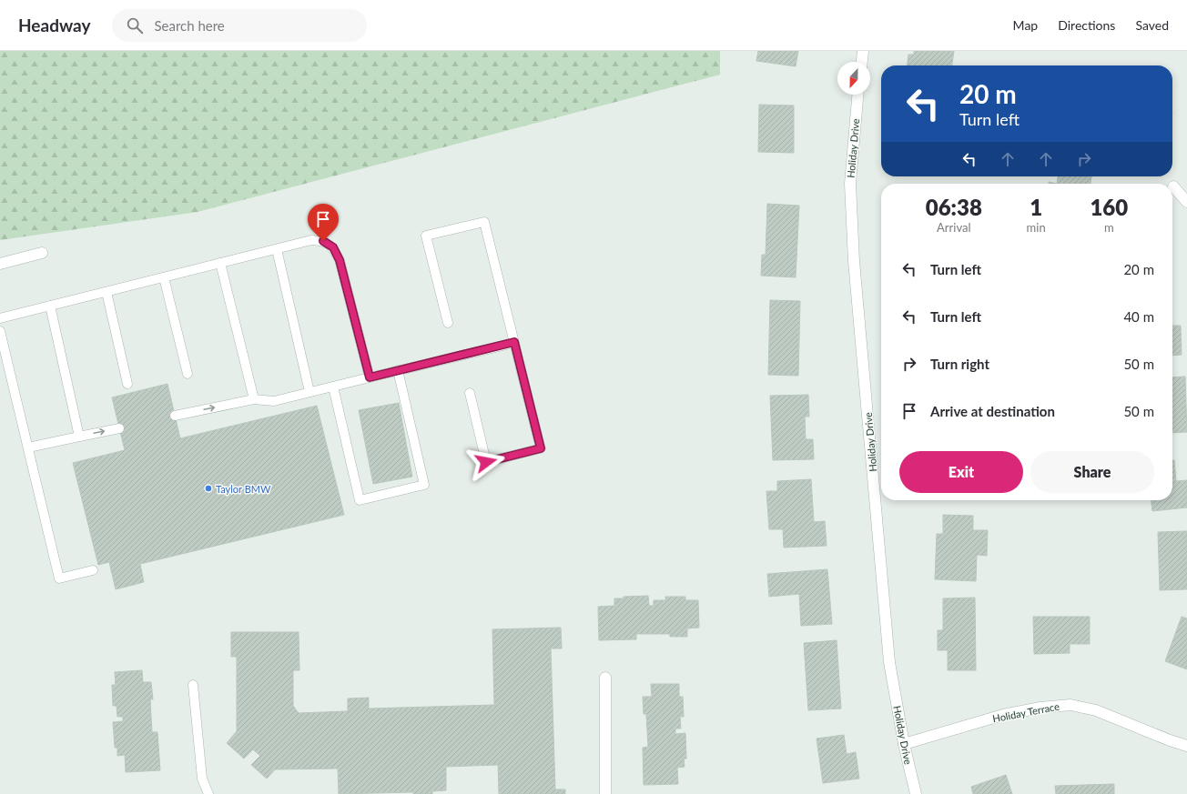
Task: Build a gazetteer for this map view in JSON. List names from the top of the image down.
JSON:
{
  "streets": {
    "street": ["Holiday Drive", "Holiday Terrace"]
  },
  "crossings": [
    ["Holiday Drive", "Holiday Terrace"]
  ],
  "places": ["Taylor BMW"],
  "north": "bottom",
  "page": {
    "header": "Headway",
    "search": "Search here",
    "nav": ["Map", "Directions", "Saved"],
    "turn": ["20 m", "Turn left"],
    "eta": [
      "06:38",
      "Arrival",
      "1",
      "min",
      "160",
      "m"
    ],
    "list": [
      {
        "name": "Turn left",
        "value": "20 m"
      },
      {
        "name": "Turn left",
        "value": "40 m"
      },
      {
        "name": "Turn right",
        "value": "50 m"
      },
      {
        "name": "Arrive at destination",
        "value": "50 m"
      }
    ],
    "buttons": ["Exit", "Share"]
  }
}
